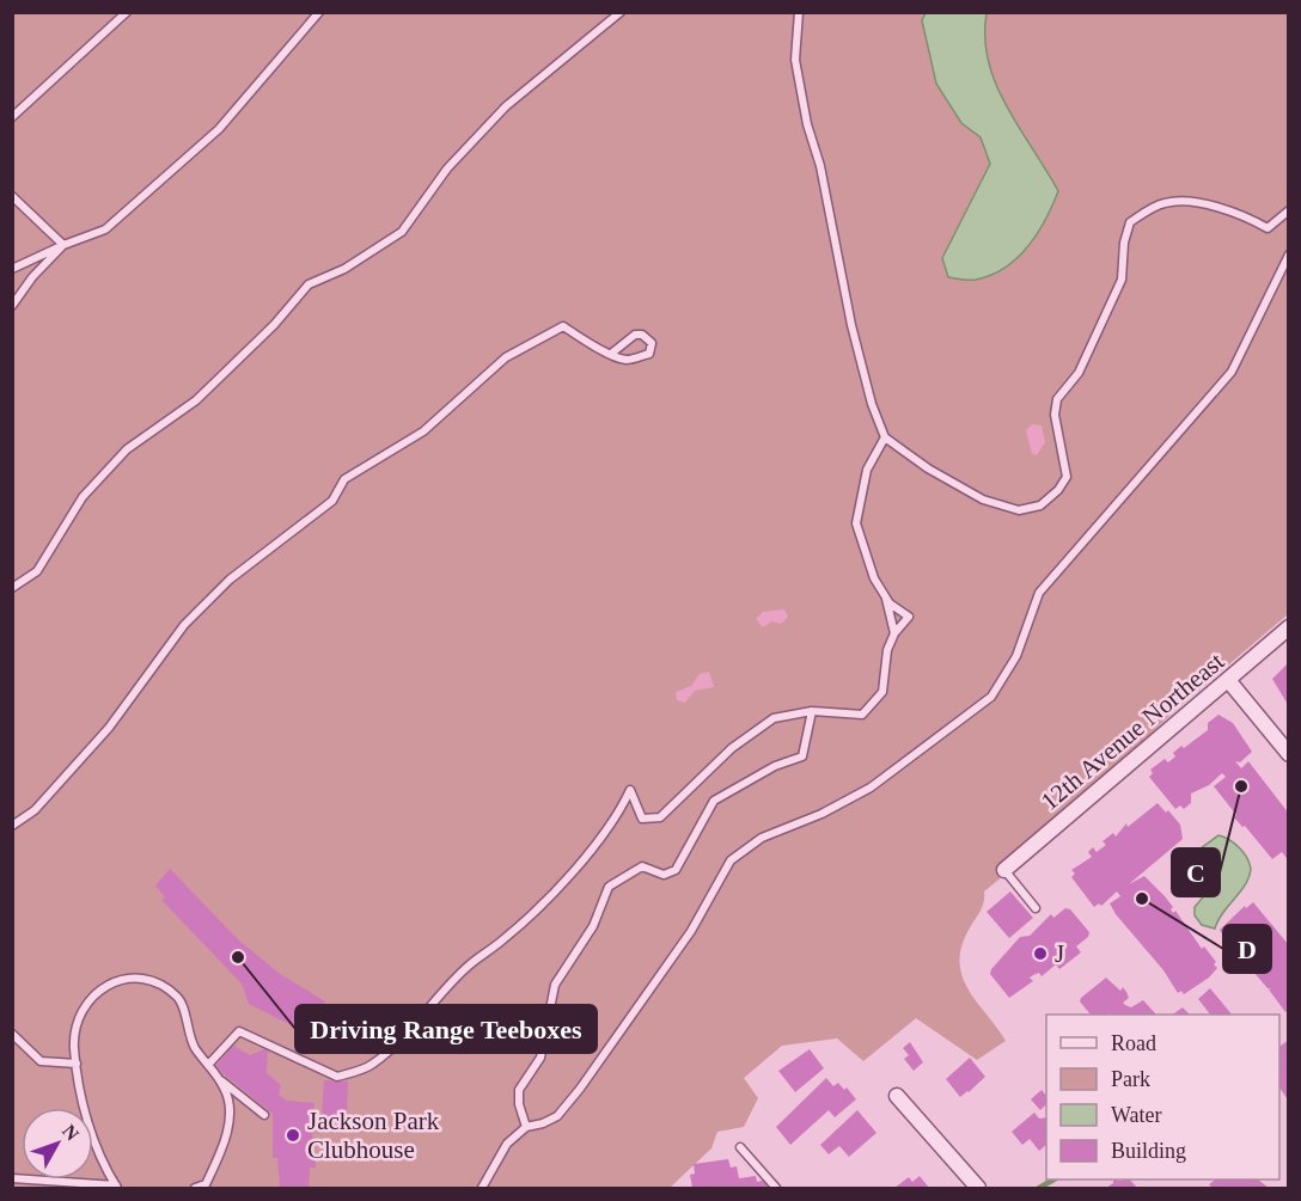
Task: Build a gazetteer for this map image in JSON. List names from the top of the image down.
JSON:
{
  "streets": {
    "street": ["12th Avenue Northeast"]
  },
  "places": [
    "C",
    "D",
    "J",
    "Driving Range Teeboxes",
    "Jackson Park Clubhouse"
  ],
  "legend": [
    "Road",
    "Park",
    "Water",
    "Building"
  ],
  "north": "top right"
}
